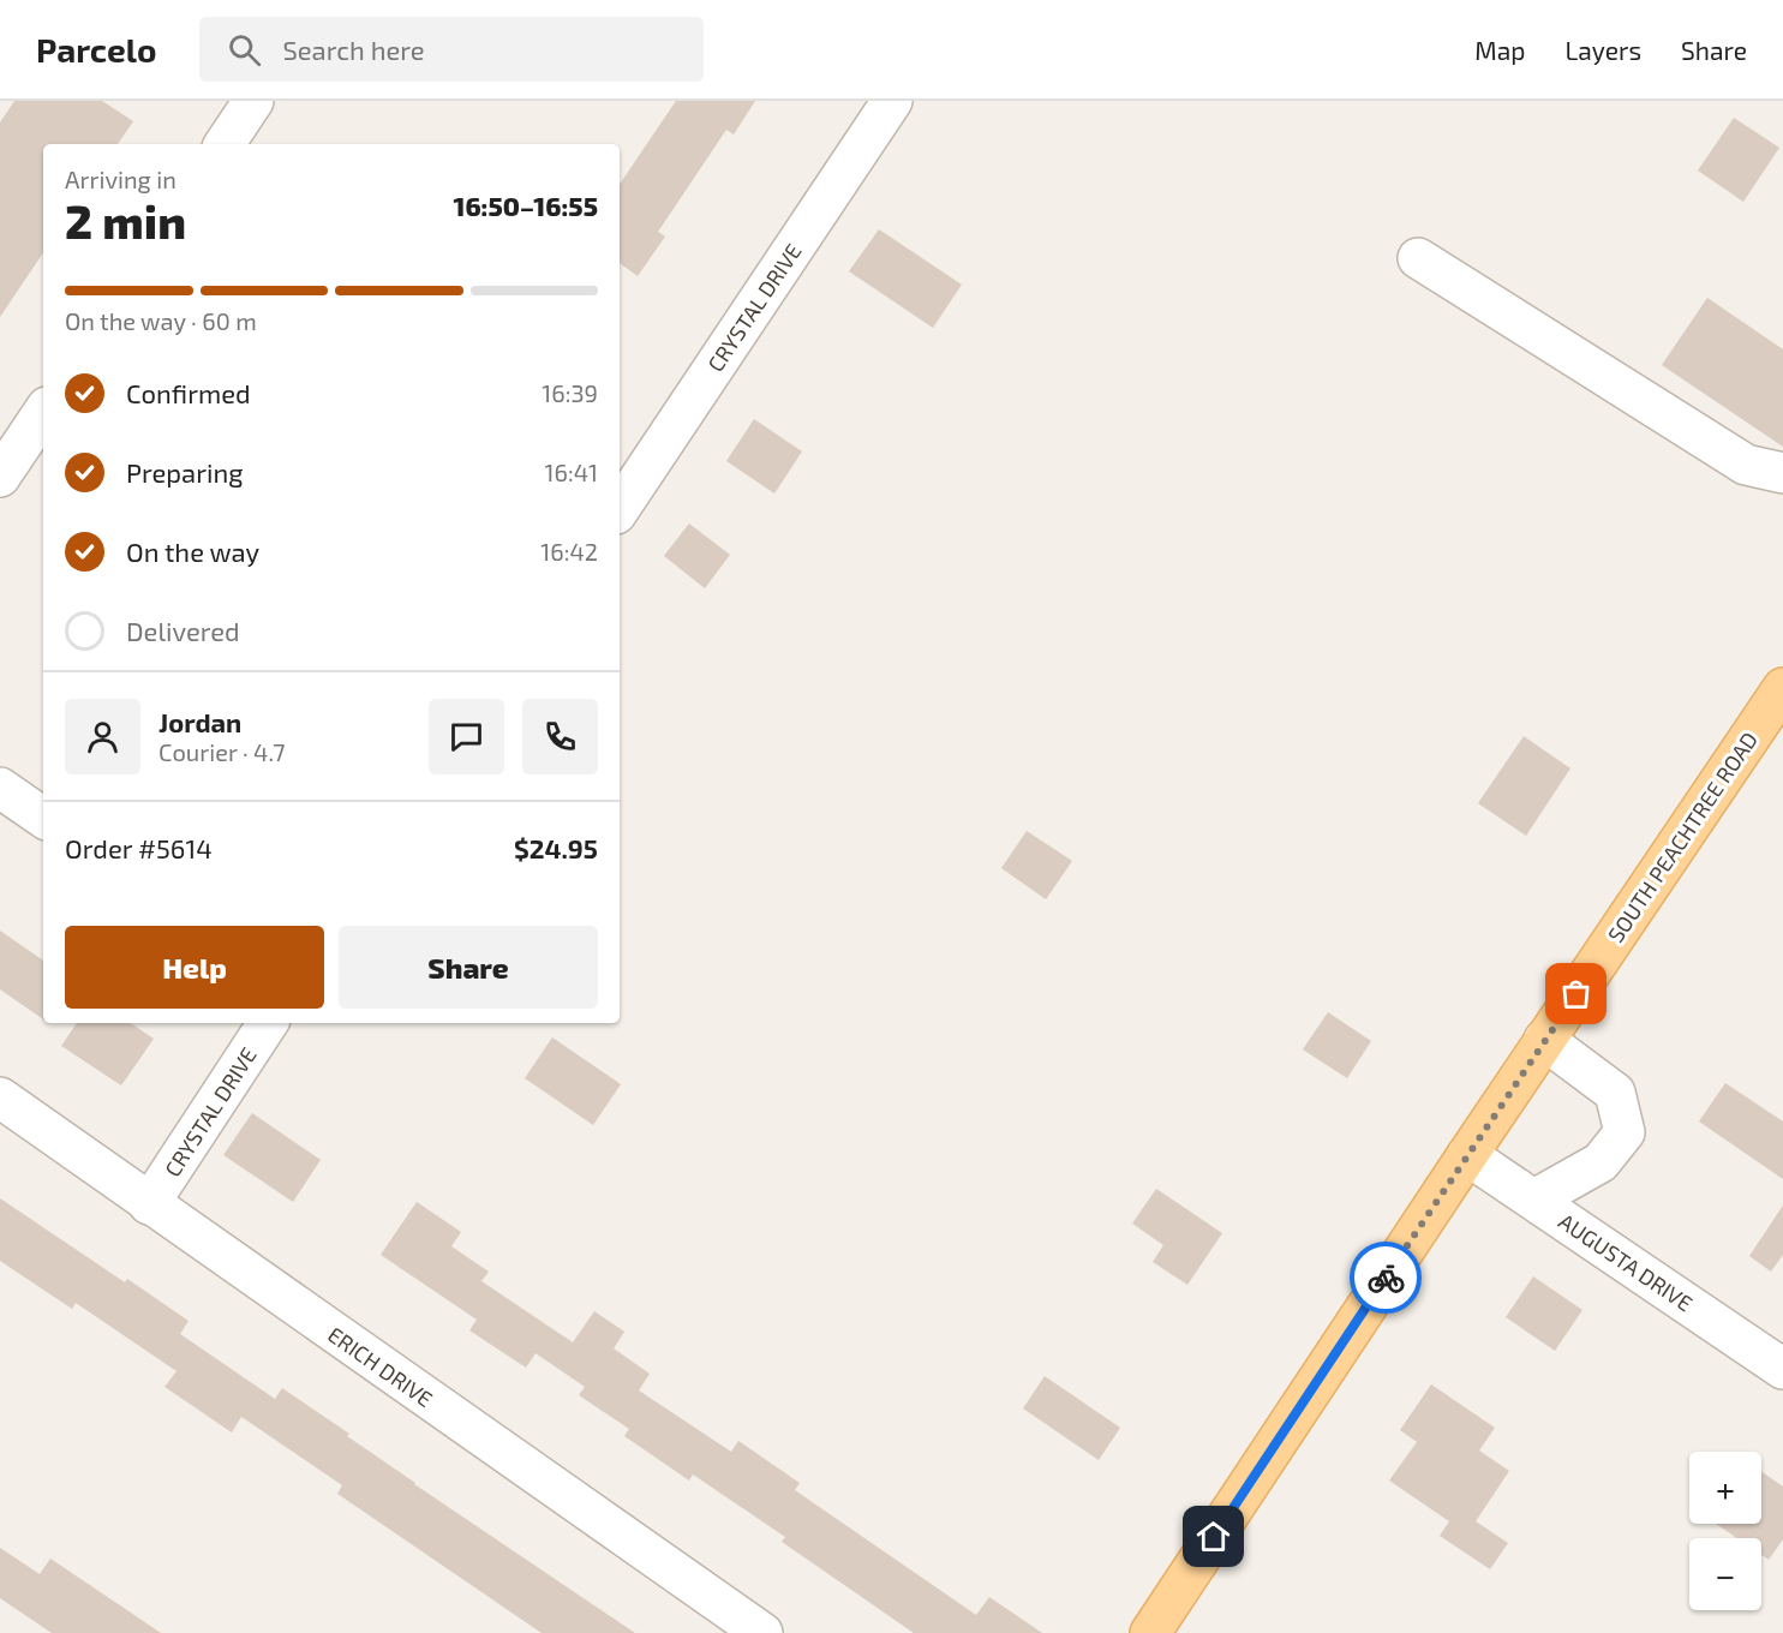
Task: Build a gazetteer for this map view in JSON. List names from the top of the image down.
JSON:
{
  "streets": {
    "main road": ["SOUTH PEACHTREE ROAD"],
    "street": ["CRYSTAL DRIVE", "AUGUSTA DRIVE", "ERICH DRIVE"]
  },
  "crossings": [
    ["CRYSTAL DRIVE", "ERICH DRIVE"],
    ["SOUTH PEACHTREE ROAD", "AUGUSTA DRIVE"]
  ],
  "page": {
    "header": "Parcelo",
    "search": "Search here",
    "nav": ["Map", "Layers", "Share"],
    "heading": ["2 min", "Arriving in", "16:50–16:55"],
    "panel": [
      "Jordan",
      "Courier · 4.7",
      "Order #5614",
      "$24.95"
    ],
    "bar": "On the way · 60 m",
    "list": [
      ["Confirmed", "16:39"],
      ["Preparing", "16:41"],
      ["On the way", "16:42"],
      "Delivered"
    ],
    "buttons": ["Help", "Share"],
    "map_buttons": ["+", "−"]
  }
}
